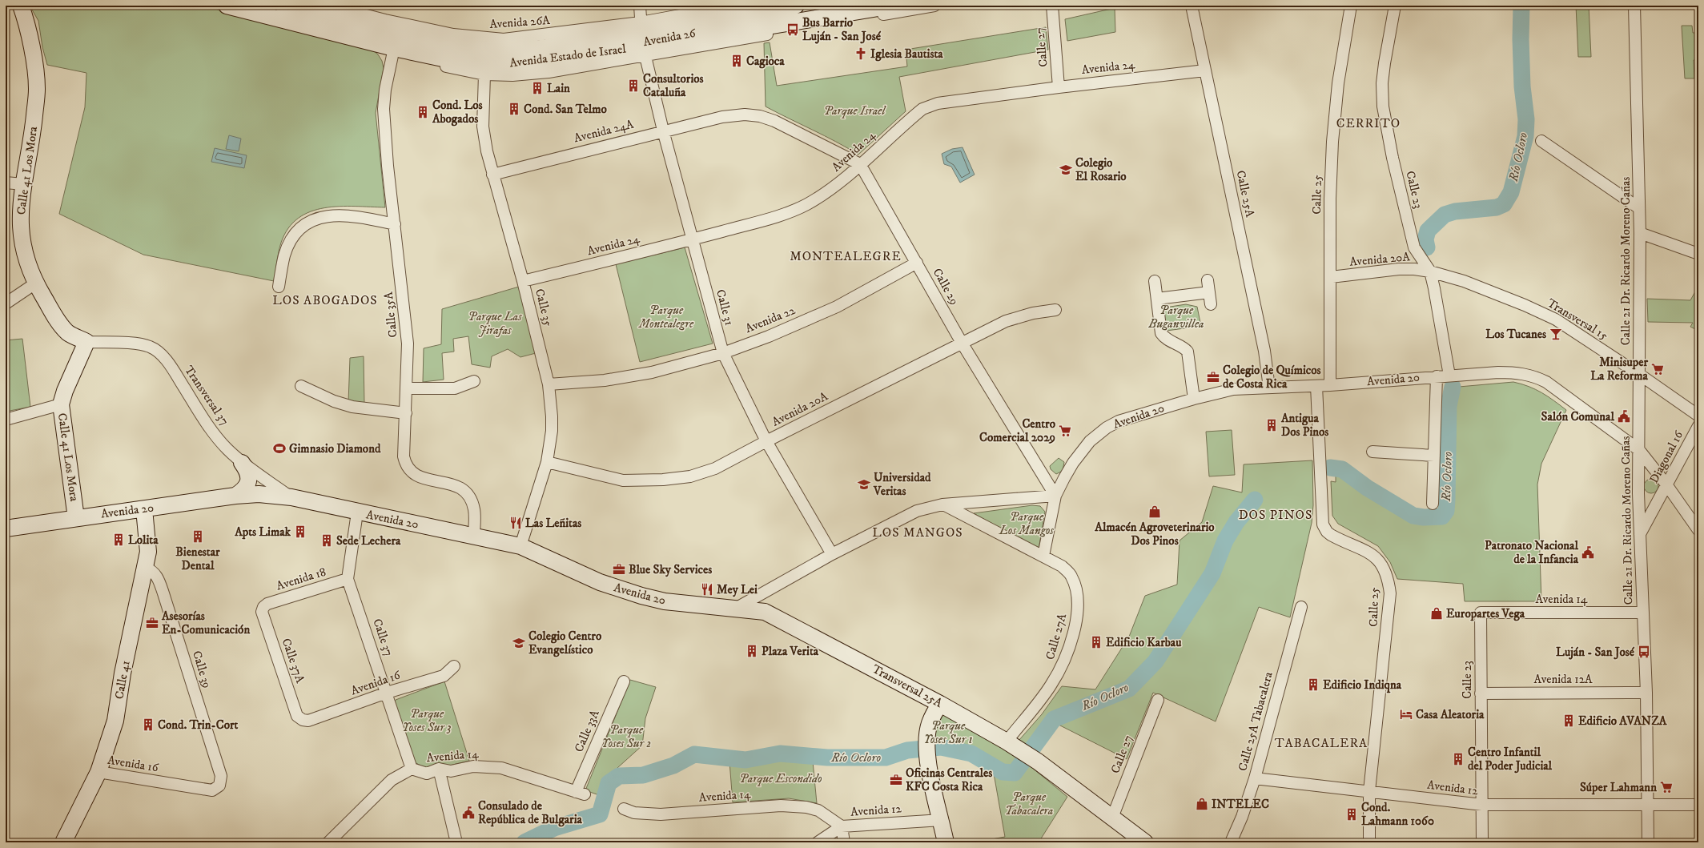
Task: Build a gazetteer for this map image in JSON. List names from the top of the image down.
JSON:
{
  "streets": {
    "main road": [
      "Avenida Estado de Israel",
      "Calle 41 Los Mora",
      "Avenida 20",
      "Calle 41",
      "Transversal 25A"
    ],
    "street": [
      "Avenida 26A",
      "Avenida 26",
      "Calle 27",
      "Avenida 24",
      "Avenida 24A",
      "Calle 23",
      "Calle 25A",
      "Calle 25",
      "Avenida 20A",
      "Calle 21 Dr. Ricardo Moreno Cañas",
      "Calle 29",
      "Calle 35",
      "Calle 31",
      "Calle 35A",
      "Avenida 22",
      "Transversal 15",
      "Transversal 37",
      "Diagonal 16",
      "Avenida 18",
      "Avenida 14",
      "Calle 27A",
      "Calle 37",
      "Calle 37A",
      "Calle 39",
      "Avenida 12A",
      "Avenida 16",
      "Calle 25A Tabacalera",
      "Calle 33A",
      "Avenida 12"
    ]
  },
  "crossings": [
    ["Avenida 26A", "Avenida Estado de Israel"],
    ["Avenida 26", "Avenida Estado de Israel"],
    ["Avenida 26", "Calle 35"],
    ["Avenida 26", "Calle 31"],
    ["Avenida 26", "Calle 35A"],
    ["Calle 27", "Avenida 24"],
    ["Calle 27", "Transversal 25A"],
    ["Avenida Estado de Israel", "Calle 31"],
    ["Avenida Estado de Israel", "Calle 35A"],
    ["Avenida 24", "Avenida 24A"],
    ["Avenida 24", "Calle 25A"],
    ["Avenida 24", "Calle 29"],
    ["Avenida 24", "Calle 35"],
    ["Avenida 24", "Calle 31"],
    ["Avenida 24A", "Calle 29"],
    ["Avenida 24A", "Calle 35"],
    ["Avenida 24A", "Calle 31"],
    ["Calle 41 Los Mora", "Avenida 20"],
    ["Calle 41 Los Mora", "Transversal 37"],
    ["Calle 23", "Avenida 20A"],
    ["Calle 23", "Transversal 15"],
    ["Calle 23", "Avenida 20"],
    ["Calle 23", "Avenida 14"],
    ["Calle 23", "Avenida 12A"],
    ["Calle 23", "Avenida 12"],
    ["Calle 25A", "Avenida 20"],
    ["Calle 25", "Avenida 20A"],
    ["Calle 25", "Avenida 20"],
    ["Calle 25", "Avenida 12"],
    ["Avenida 20A", "Calle 29"],
    ["Avenida 20A", "Calle 35"],
    ["Avenida 20A", "Calle 31"],
    ["Avenida 20A", "Transversal 15"],
    ["Calle 21 Dr. Ricardo Moreno Cañas", "Transversal 15"],
    ["Calle 21 Dr. Ricardo Moreno Cañas", "Avenida 20"],
    ["Calle 21 Dr. Ricardo Moreno Cañas", "Diagonal 16"],
    ["Calle 21 Dr. Ricardo Moreno Cañas", "Avenida 14"],
    ["Calle 21 Dr. Ricardo Moreno Cañas", "Avenida 12A"],
    ["Calle 21 Dr. Ricardo Moreno Cañas", "Avenida 12"],
    ["Calle 29", "Avenida 22"],
    ["Calle 29", "Avenida 20"],
    ["Calle 35", "Avenida 22"],
    ["Calle 35", "Avenida 20"],
    ["Calle 31", "Avenida 22"],
    ["Calle 35A", "Avenida 20"],
    ["Avenida 20", "Transversal 37"],
    ["Avenida 20", "Diagonal 16"],
    ["Avenida 20", "Calle 37"],
    ["Avenida 20", "Calle 41"],
    ["Avenida 20", "Transversal 25A"],
    ["Avenida 18", "Calle 37"],
    ["Avenida 18", "Calle 37A"],
    ["Avenida 14", "Calle 37"],
    ["Avenida 14", "Calle 33A"],
    ["Avenida 14", "Avenida 12"],
    ["Calle 27A", "Transversal 25A"],
    ["Calle 37", "Avenida 16"],
    ["Calle 37A", "Avenida 16"],
    ["Calle 39", "Calle 41"],
    ["Calle 39", "Avenida 16"],
    ["Calle 41", "Avenida 16"],
    ["Calle 25A Tabacalera", "Avenida 12"]
  ],
  "districts": [
    "CERRITO",
    "MONTEALEGRE",
    "LOS ABOGADOS",
    "DOS PINOS",
    "LOS MANGOS",
    "TABACALERA"
  ],
  "water": ["Río Ocloro"],
  "parks": [
    "Parque Israel",
    "Parque Montealegre",
    "Parque Buganvillea",
    "Parque Las Jirafas",
    "Parque Los Mangos",
    "Parque Yoses Sur 3",
    "Parque Yoses Sur 1",
    "Parque Yoses Sur 2",
    "Parque Escondido",
    "Parque Tabacalera"
  ],
  "places": {
    "bus stop": ["Bus Barrio Luján - San José", "Luján - San José"],
    "church": ["Iglesia Bautista"],
    "building": [
      "Cagioca",
      "Consultorios Cataluña",
      "Lain",
      "Cond. San Telmo",
      "Cond. Los Abogados",
      "Antigua Dos Pinos",
      "Apts Limak",
      "Bienestar Dental",
      "Lolita",
      "Sede Lechera",
      "Edificio Karbau",
      "Plaza Verita",
      "Edificio Indiqna",
      "Edificio AVANZA",
      "Cond. Trin-Cort",
      "Centro Infantil del Poder Judicial",
      "Cond. Lahmann 1060"
    ],
    "school or university": ["Colegio El Rosario", "Universidad Veritas", "Colegio Centro Evangelístico"],
    "bar": ["Los Tucanes"],
    "supermarket": ["Minisuper La Reforma", "Centro Comercial 2029", "Súper Lahmann"],
    "office": [
      "Colegio de Químicos de Costa Rica",
      "Blue Sky Services",
      "Asesorías En-Comunicación",
      "Oficinas Centrales KFC Costa Rica"
    ],
    "public building": ["Salón Comunal", "Patronato Nacional de la Infancia", "Consulado de República de Bulgaria"],
    "sports": ["Gimnasio Diamond"],
    "shop": ["Almacén Agroveterinario Dos Pinos", "Europartes Vega", "INTELEC"],
    "restaurant": ["Las Leñitas", "Mey Lei"],
    "hotel": ["Casa Aleatoria"]
  }
}
